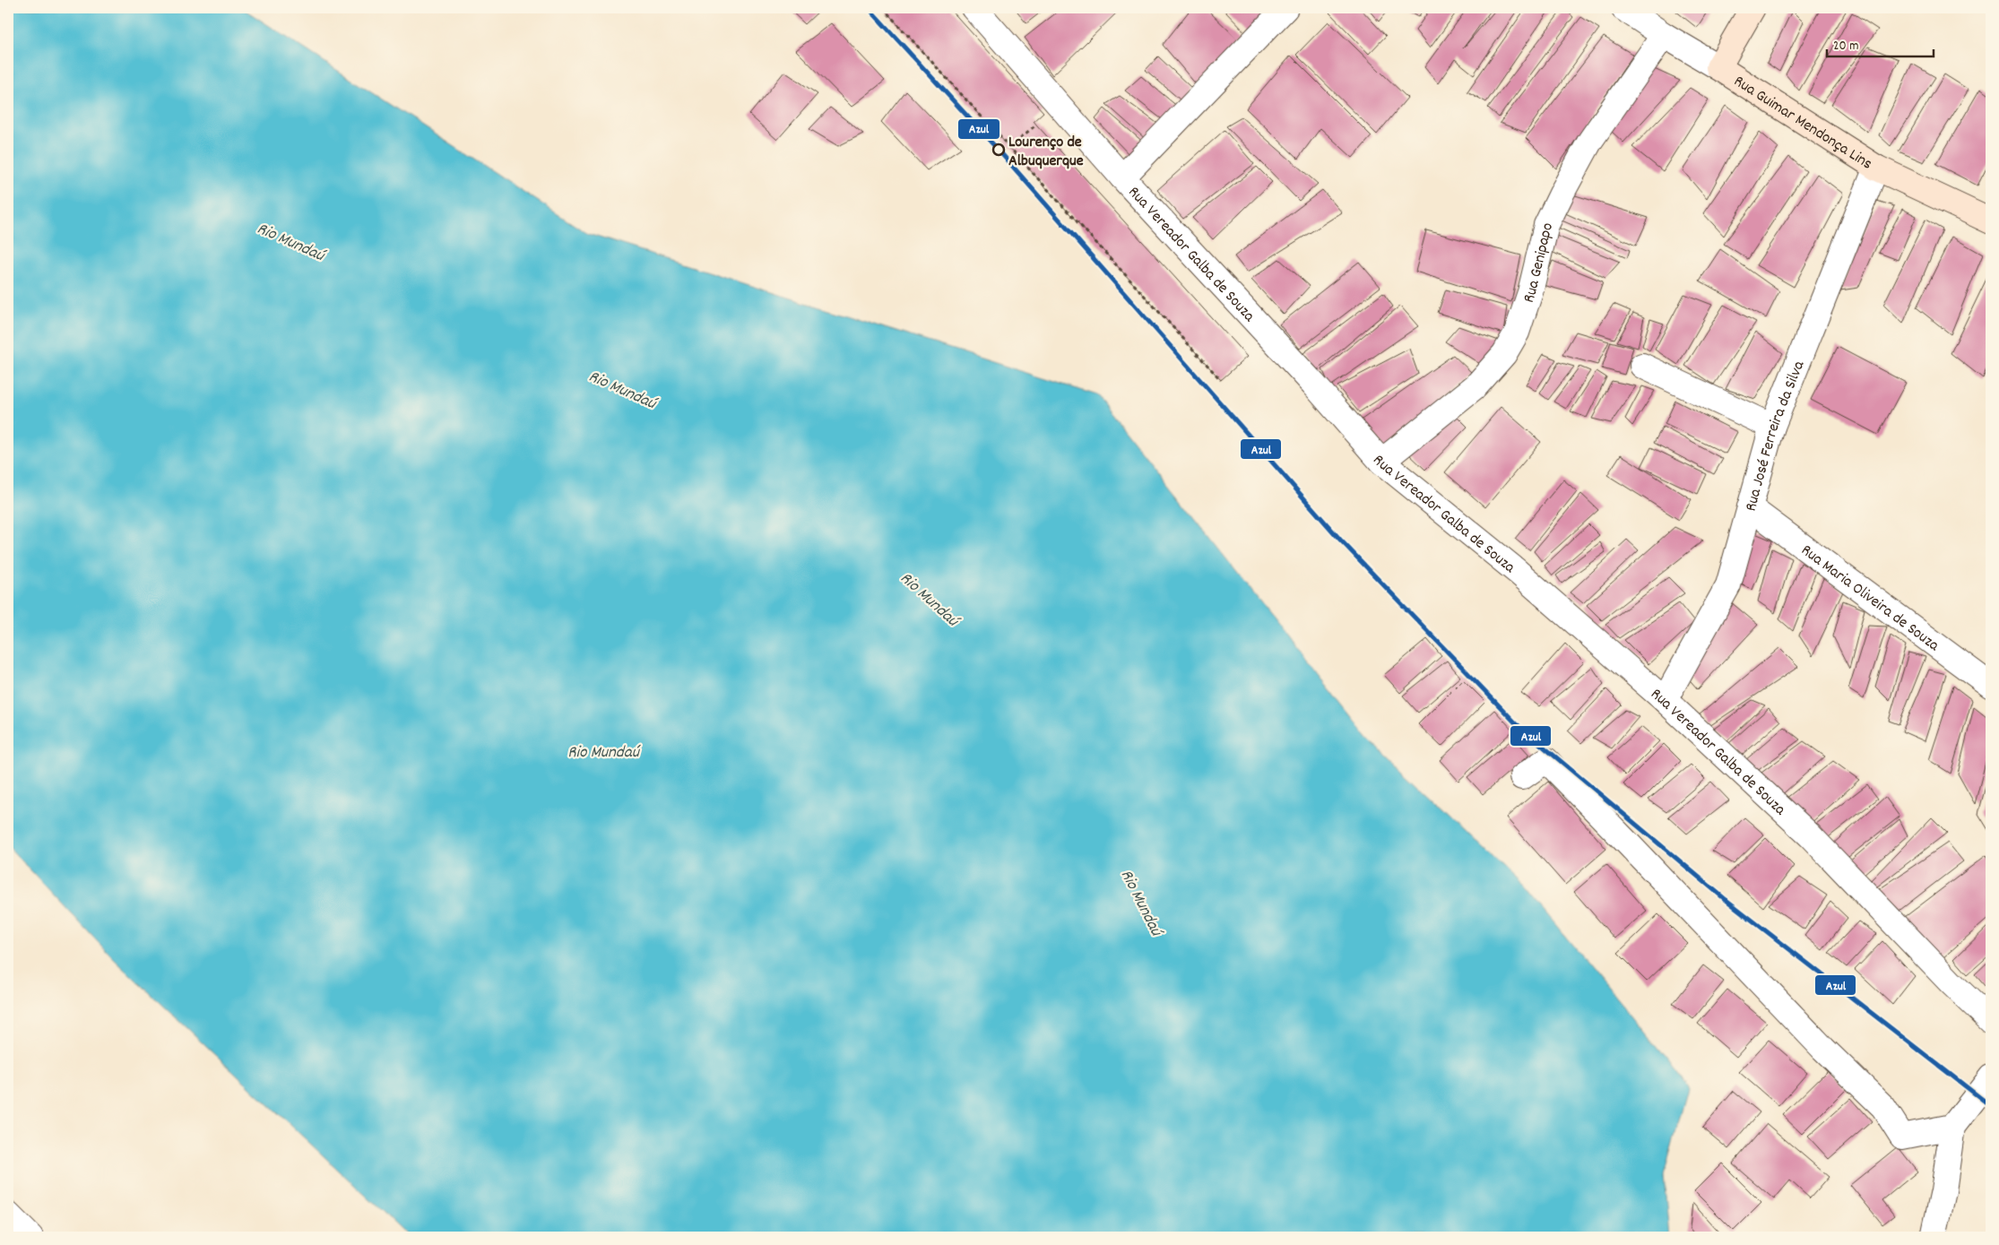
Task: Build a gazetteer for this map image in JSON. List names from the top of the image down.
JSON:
{
  "streets": {
    "street": [
      "Rua Guimar Mendonça Lins",
      "Rua Vereador Galba de Souza",
      "Rua Genipapo",
      "Rua José Ferreira da Silva",
      "Rua Maria Oliveira de Souza"
    ]
  },
  "crossings": [
    ["Rua Guimar Mendonça Lins", "Rua Genipapo"],
    ["Rua Guimar Mendonça Lins", "Rua José Ferreira da Silva"],
    ["Rua Vereador Galba de Souza", "Rua Genipapo"],
    ["Rua Vereador Galba de Souza", "Rua José Ferreira da Silva"],
    ["Rua José Ferreira da Silva", "Rua Maria Oliveira de Souza"]
  ],
  "water": ["Rio Mundaú"],
  "places": ["Lourenço de Albuquerque"],
  "lines": ["transit line Azul"],
  "scale_bar": "20 m"
}
